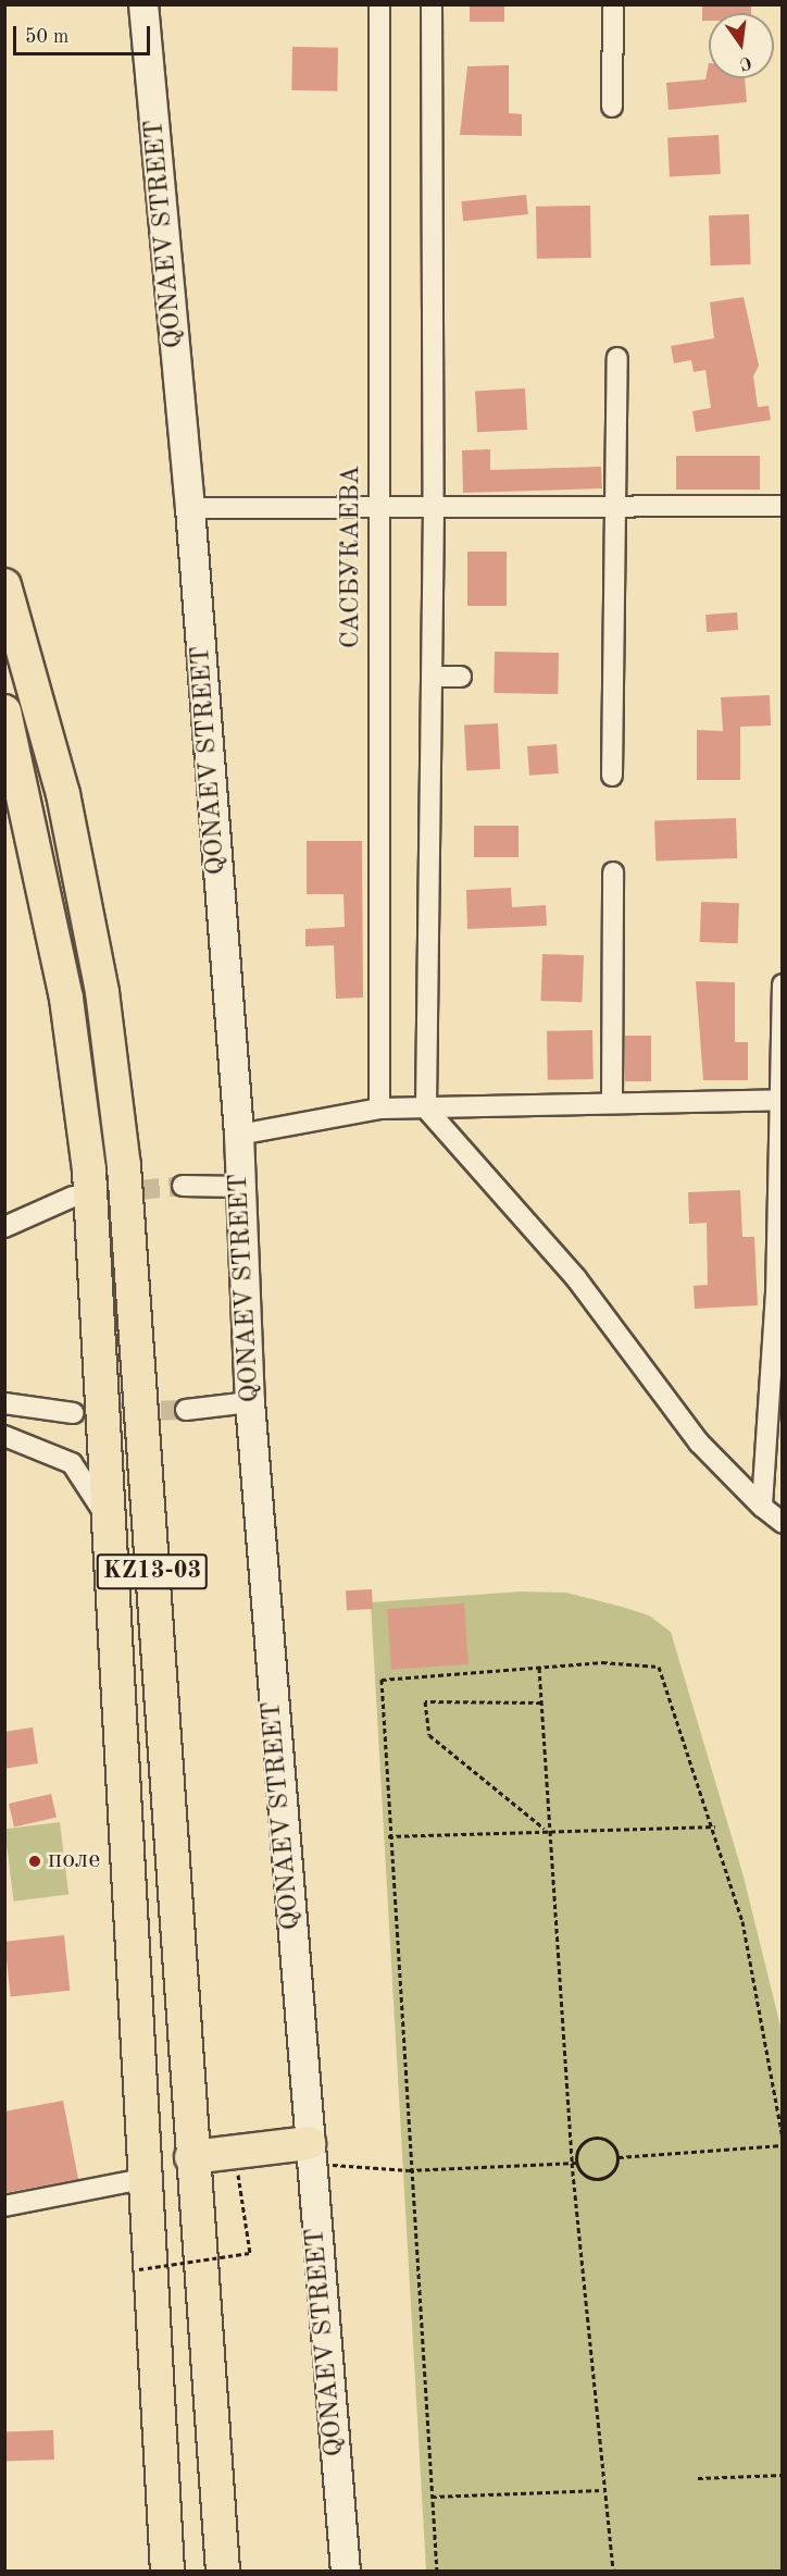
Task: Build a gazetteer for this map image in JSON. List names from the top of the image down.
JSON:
{
  "streets": {
    "highway": ["KZ13-03"],
    "main road": ["QONAEV STREET"],
    "street": ["САСБУКАЕВА"]
  },
  "places": ["поле"],
  "scale_bar": "50 m",
  "north": "bottom"
}
